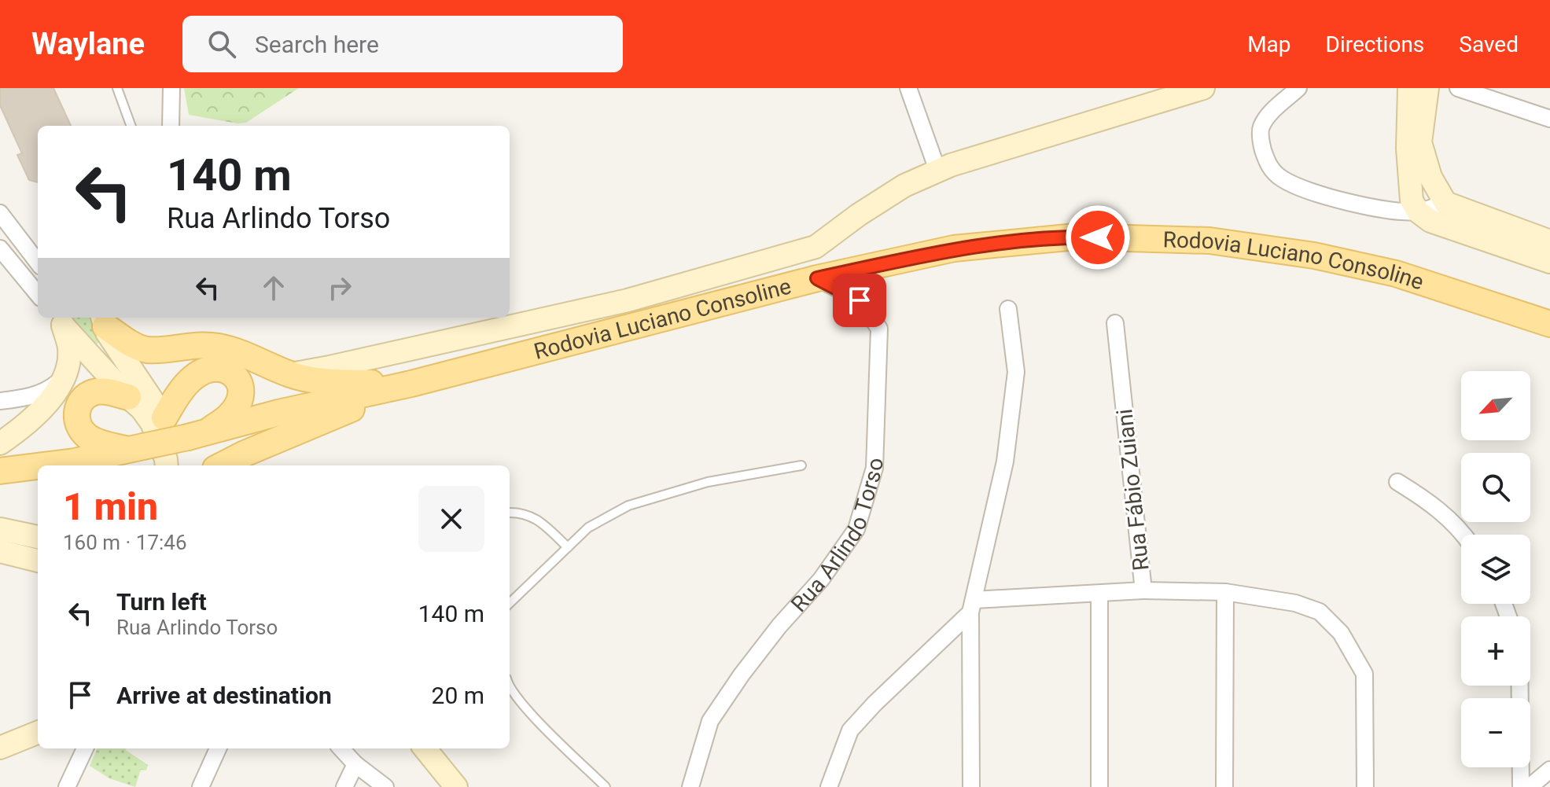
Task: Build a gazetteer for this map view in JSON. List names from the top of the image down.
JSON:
{
  "streets": {
    "main road": ["Rodovia Luciano Consoline"],
    "street": ["Rua Fábio Zuiani", "Rua Arlindo Torso"]
  },
  "crossings": [
    ["Rodovia Luciano Consoline", "Rua Arlindo Torso"]
  ],
  "north": "bottom left",
  "page": {
    "header": "Waylane",
    "search": "Search here",
    "nav": ["Map", "Directions", "Saved"],
    "turn": ["140 m", "Rua Arlindo Torso"],
    "map_buttons": ["+", "−"],
    "heading": ["1 min", "160 m · 17:46"],
    "list": [
      {
        "name": "Turn left",
        "note": "Rua Arlindo Torso",
        "value": "140 m"
      },
      {
        "name": "Arrive at destination",
        "value": "20 m"
      }
    ]
  }
}
